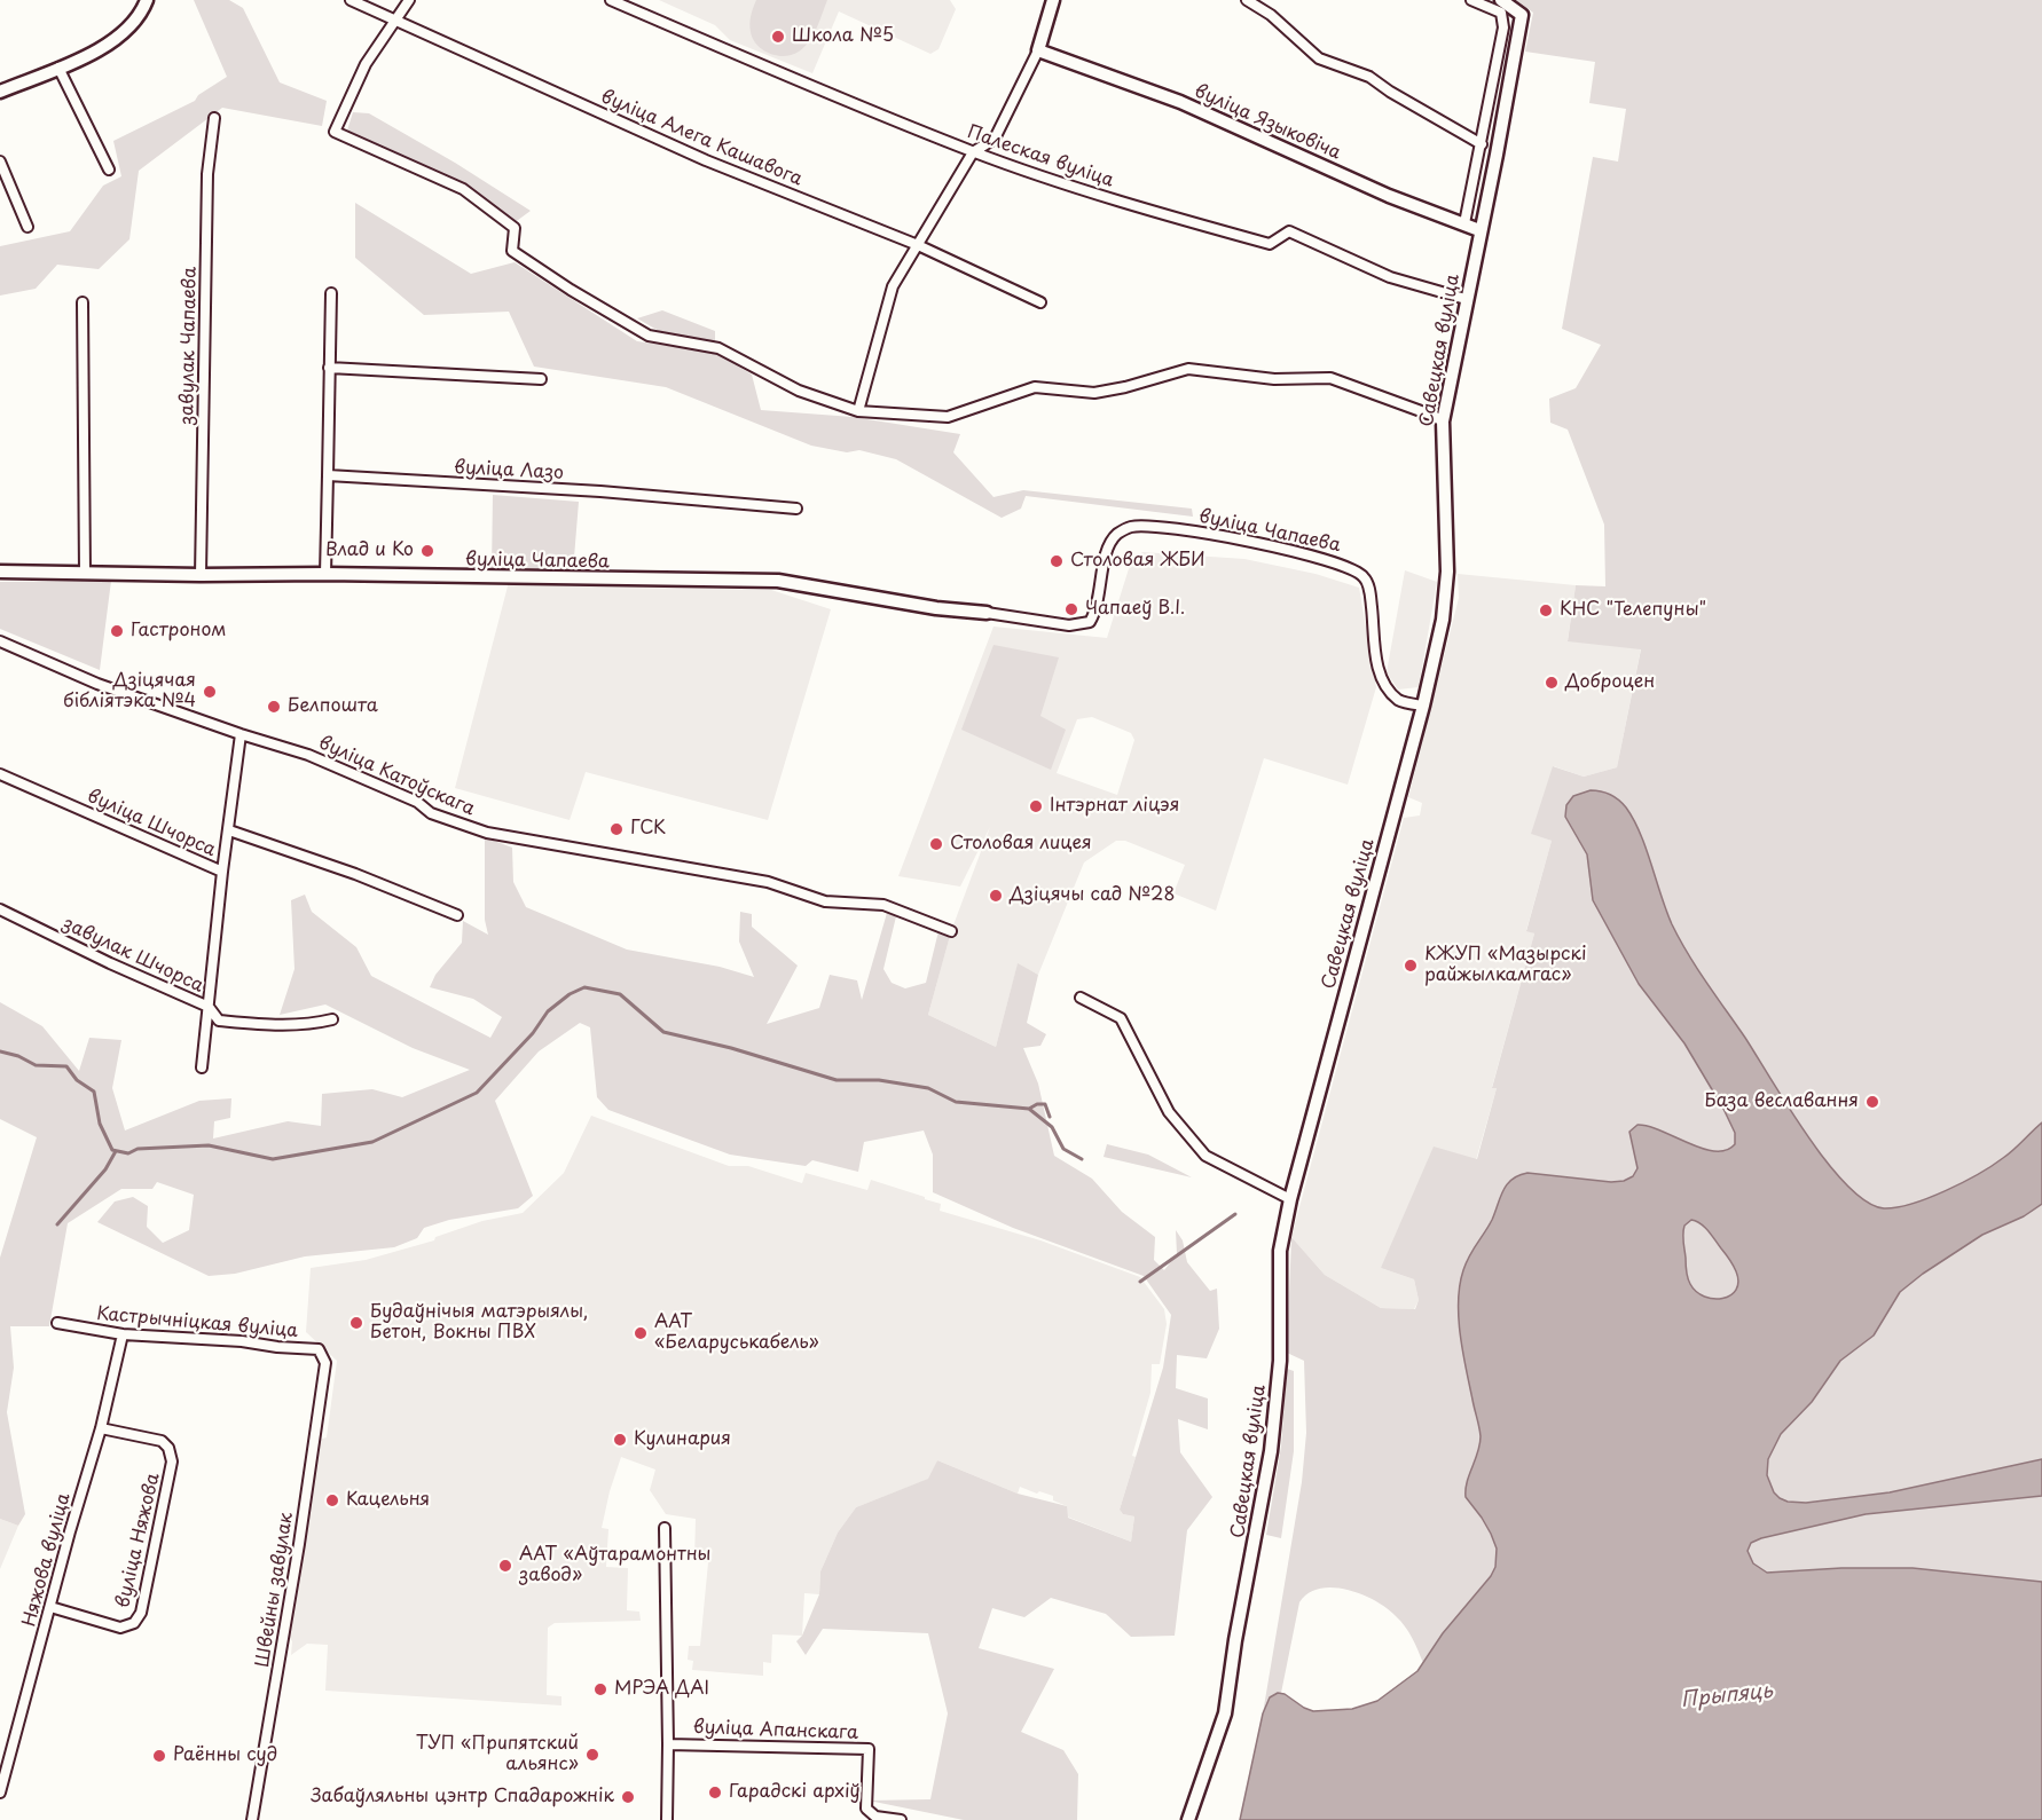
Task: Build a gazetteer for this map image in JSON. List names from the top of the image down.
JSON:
{
  "streets": {
    "street": [
      "вуліца Языковіча",
      "вуліца Алега Кашавога",
      "Палеская вуліца",
      "завулак Чапаева",
      "Савецкая вуліца",
      "вуліца Лазо",
      "вуліца Чапаева",
      "вуліца Катоўскага",
      "вуліца Шчорса",
      "завулак Шчорса",
      "Кастрычніцкая вуліца",
      "вуліца Няжова",
      "Няжова вуліца",
      "Швейны завулак",
      "вуліца Апанскага"
    ]
  },
  "crossings": [
    ["вуліца Языковіча", "Савецкая вуліца"],
    ["Палеская вуліца", "Савецкая вуліца"],
    ["завулак Чапаева", "вуліца Чапаева"],
    ["Савецкая вуліца", "вуліца Чапаева"],
    ["вуліца Шчорса", "завулак Шчорса"],
    ["Кастрычніцкая вуліца", "Няжова вуліца"],
    ["Кастрычніцкая вуліца", "Швейны завулак"],
    ["вуліца Няжова", "Няжова вуліца"]
  ],
  "water": ["Прыпяць"],
  "places": [
    "Школа №5",
    "Влад и Ко",
    "Столовая ЖБИ",
    "Чапаеў В.І.",
    "КНС \"Телепуны\"",
    "Гастроном",
    "Доброцен",
    "Дзіцячая бібліятэка №4",
    "Белпошта",
    "Інтэрнат ліцэя",
    "ГСК",
    "Столовая лицея",
    "Дзіцячы сад №28",
    "КЖУП «Мазырскі райжылкамгас»",
    "База веславання",
    "Будаўнічыя матэрыялы, Бетон, Вокны ПВХ",
    "ААТ «Беларуськабель»",
    "Кулинария",
    "Кацельня",
    "ААТ «Аўтарамонтны завод»",
    "МРЭА ДАІ",
    "ТУП «Припятский альянс»",
    "Раённы суд",
    "Гарадскі архіў",
    "Забаўляльны цэнтр Спадарожнік"
  ]
}
